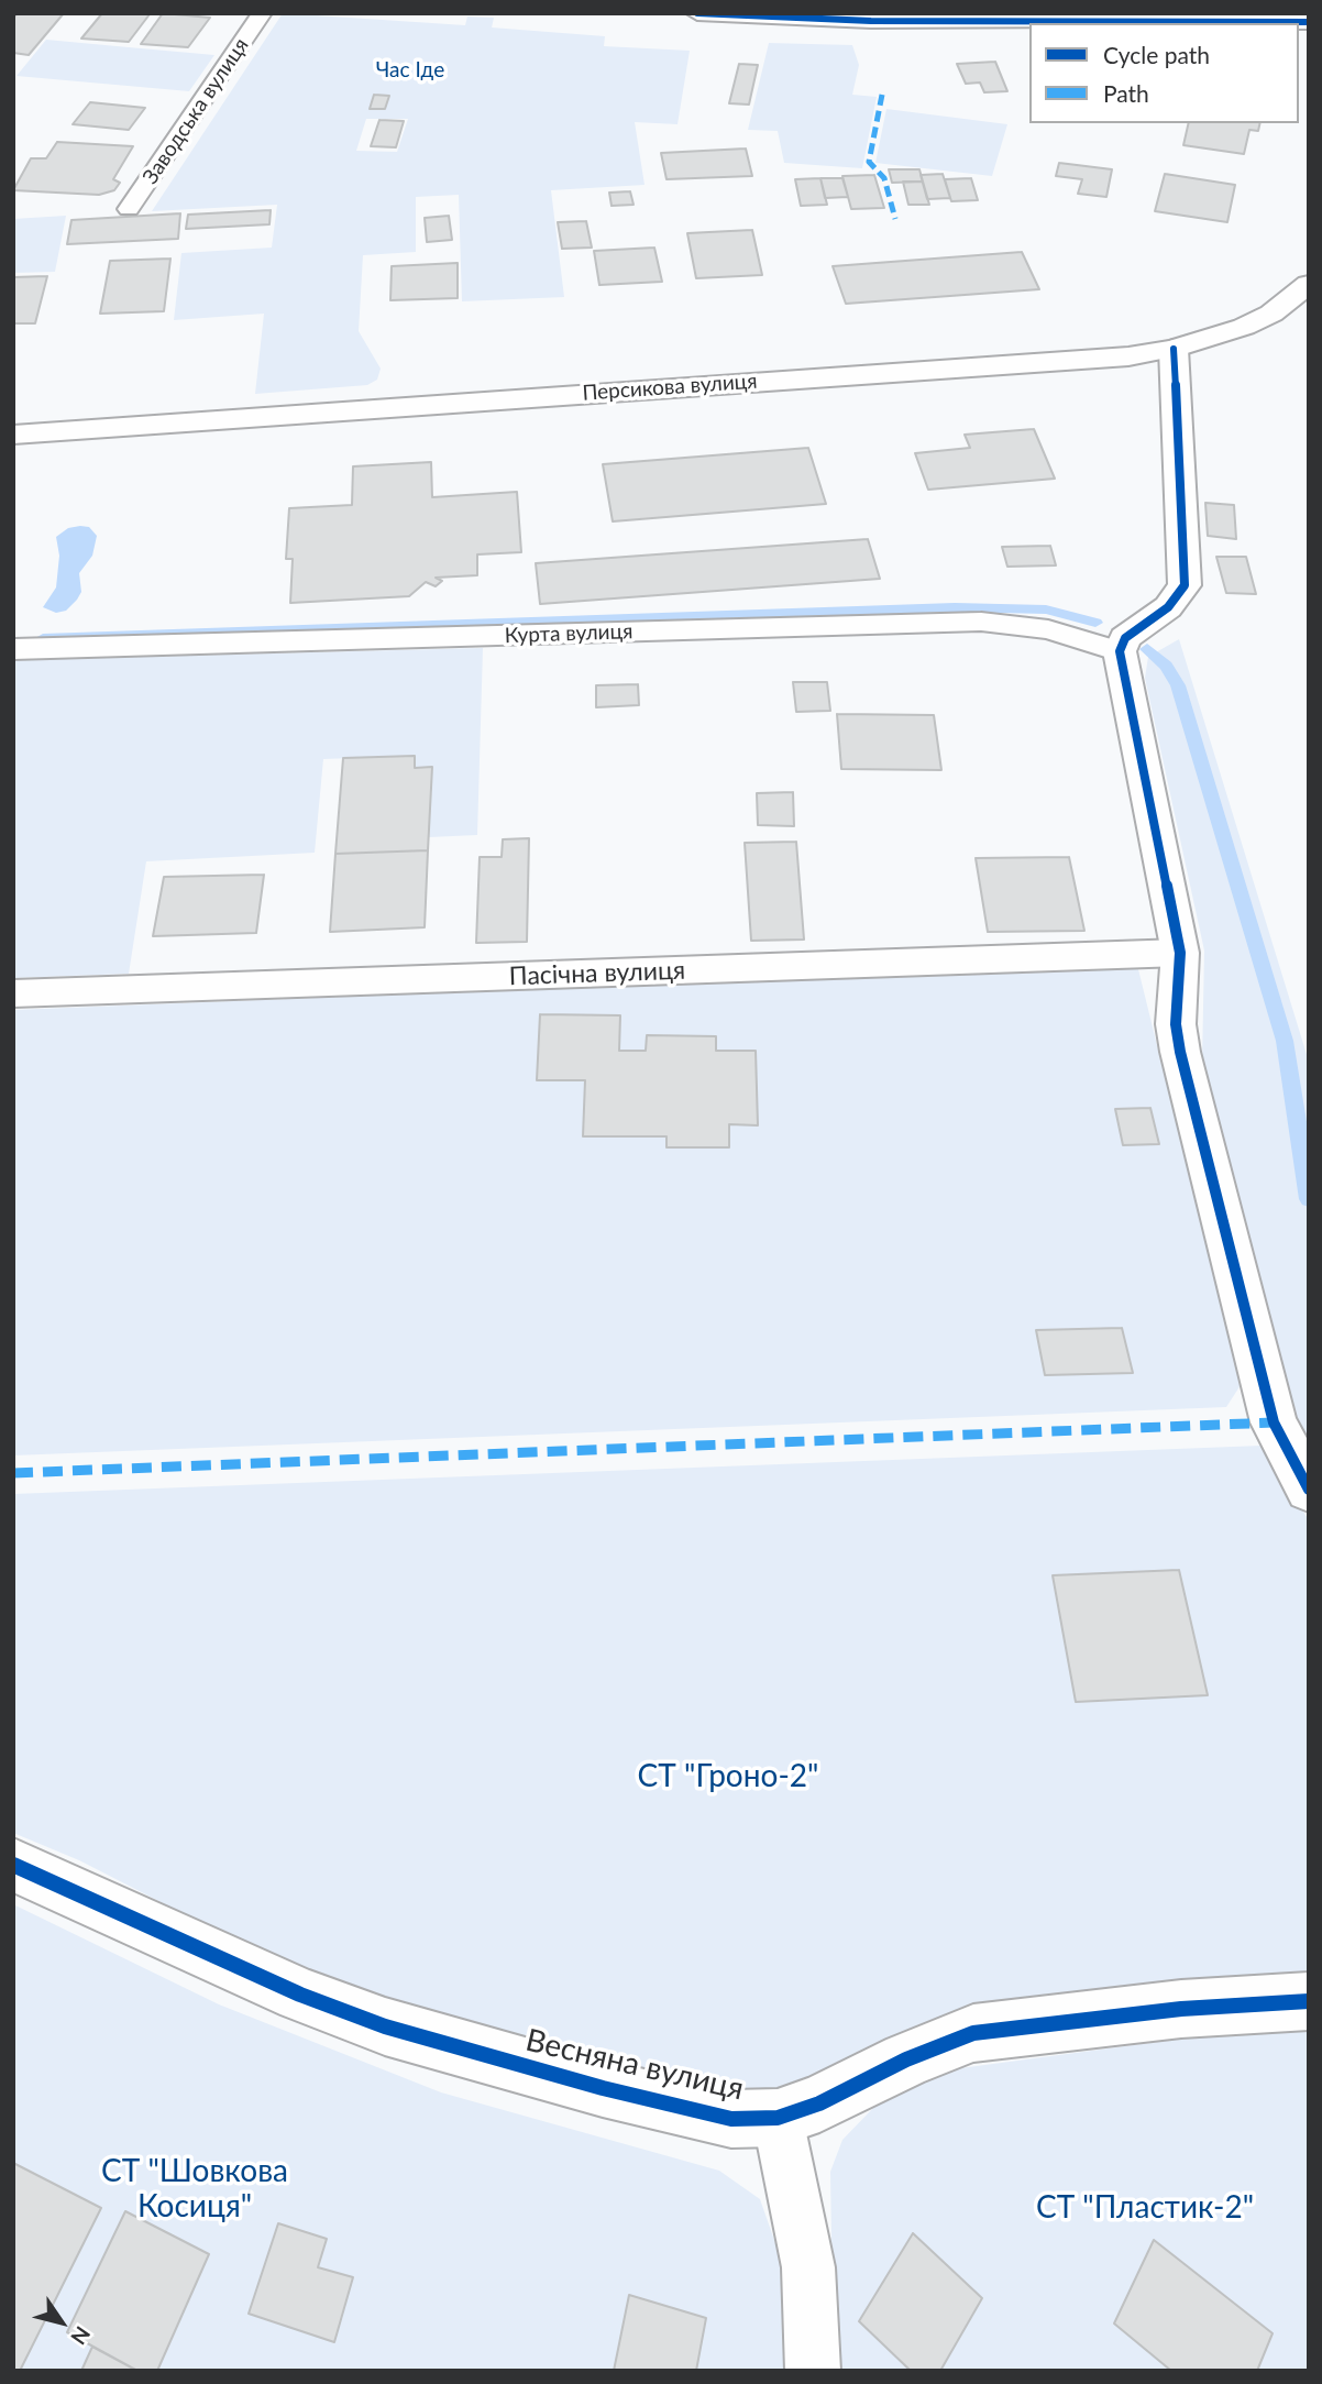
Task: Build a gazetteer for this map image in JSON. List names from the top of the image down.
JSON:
{
  "streets": {
    "street": ["Персикова вулиця", "Весняна вулиця"],
    "lane": ["Заводська вулиця", "Курта вулиця", "Пасічна вулиця"]
  },
  "parks": [
    "Час Іде",
    "СТ \"Гроно-2\"",
    "СТ \"Шовкова Косиця\"",
    "СТ \"Пластик-2\""
  ],
  "legend": ["Cycle path", "Path"],
  "north": "bottom right"
}
